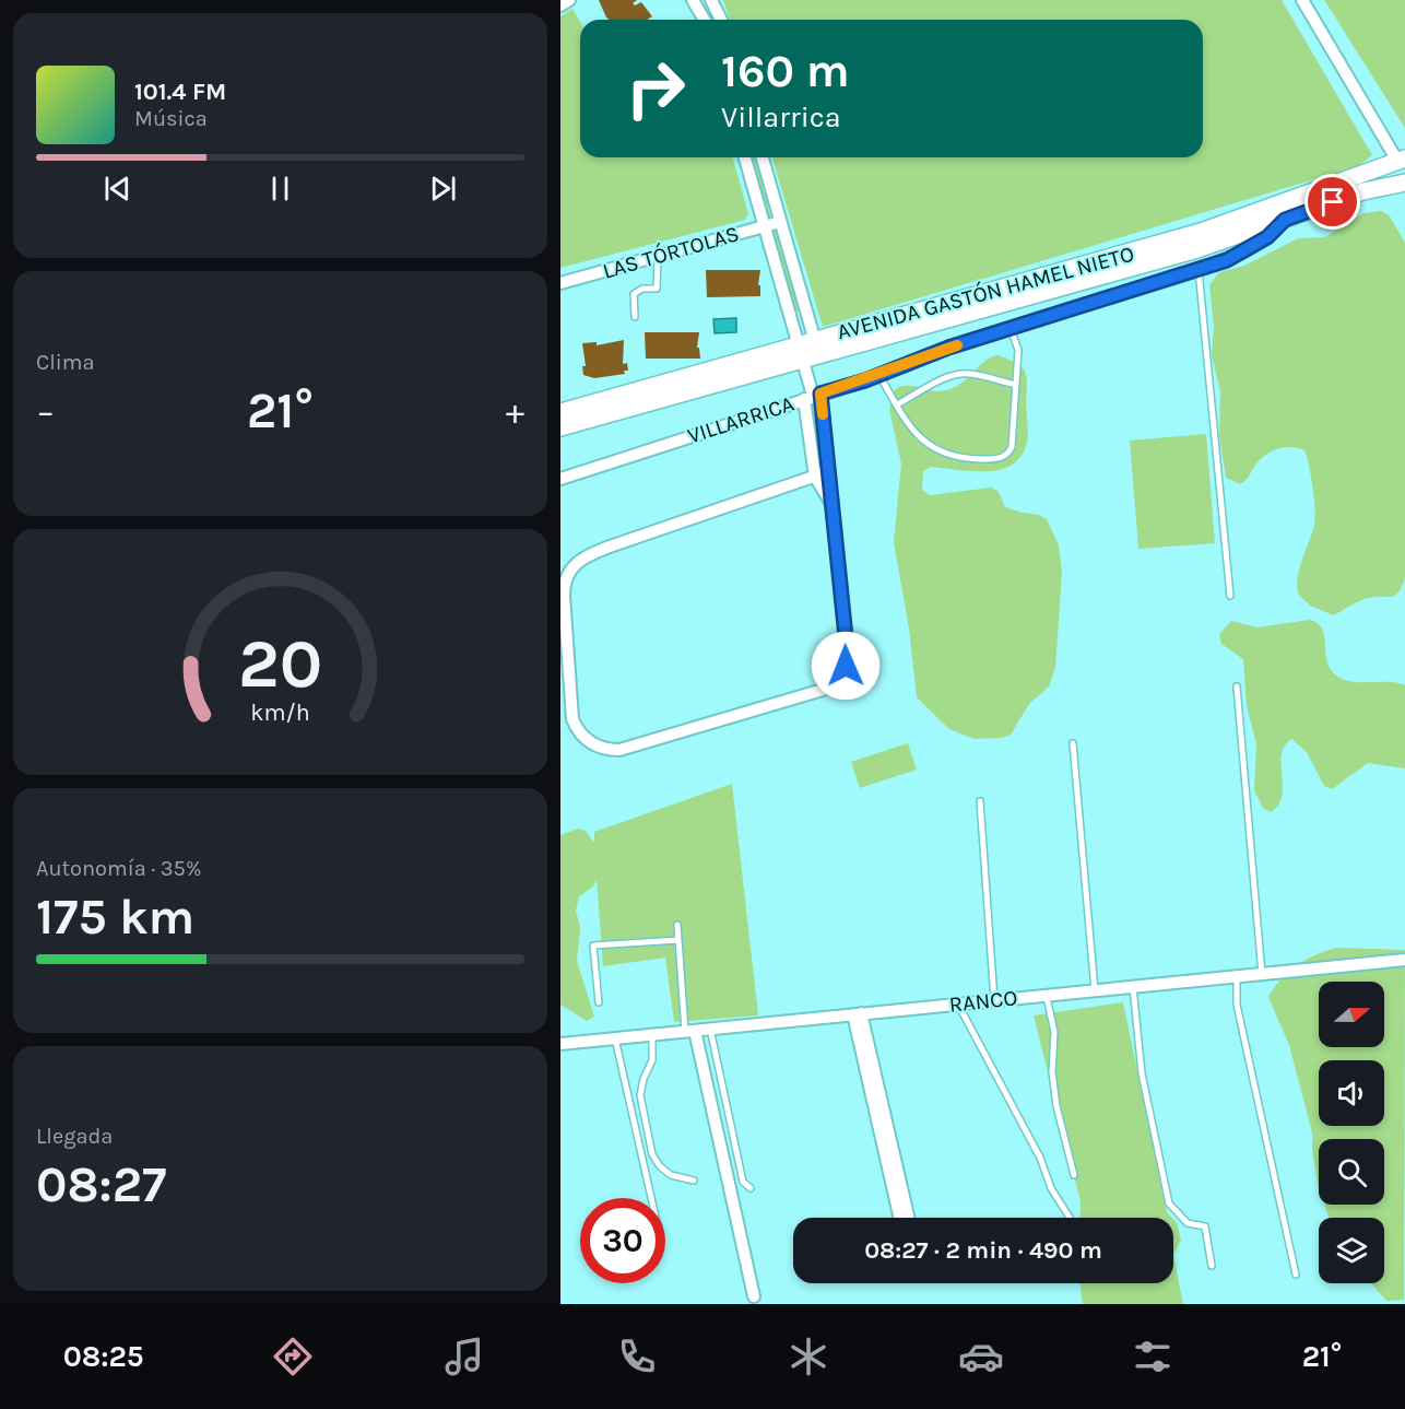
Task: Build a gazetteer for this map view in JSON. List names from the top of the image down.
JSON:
{
  "streets": {
    "main road": ["AVENIDA GASTÓN HAMEL NIETO"],
    "street": ["LAS TÓRTOLAS", "VILLARRICA", "RANCO"]
  },
  "crossings": [
    ["AVENIDA GASTÓN HAMEL NIETO", "VILLARRICA"]
  ],
  "north": "right",
  "page": {
    "turn": ["160 m", "Villarrica"],
    "song": ["101.4 FM", "Música"],
    "tile": [
      "Clima",
      ["Autonomía · 35%", "175 km"],
      ["Llegada", "08:27"]
    ],
    "heat": ["−", "21°", "+"],
    "limit": "30",
    "trip": "08:27 · 2 min · 490 m",
    "tabs": ["08:25", "21°"],
    "gauge": ["20", "km/h"]
  }
}
